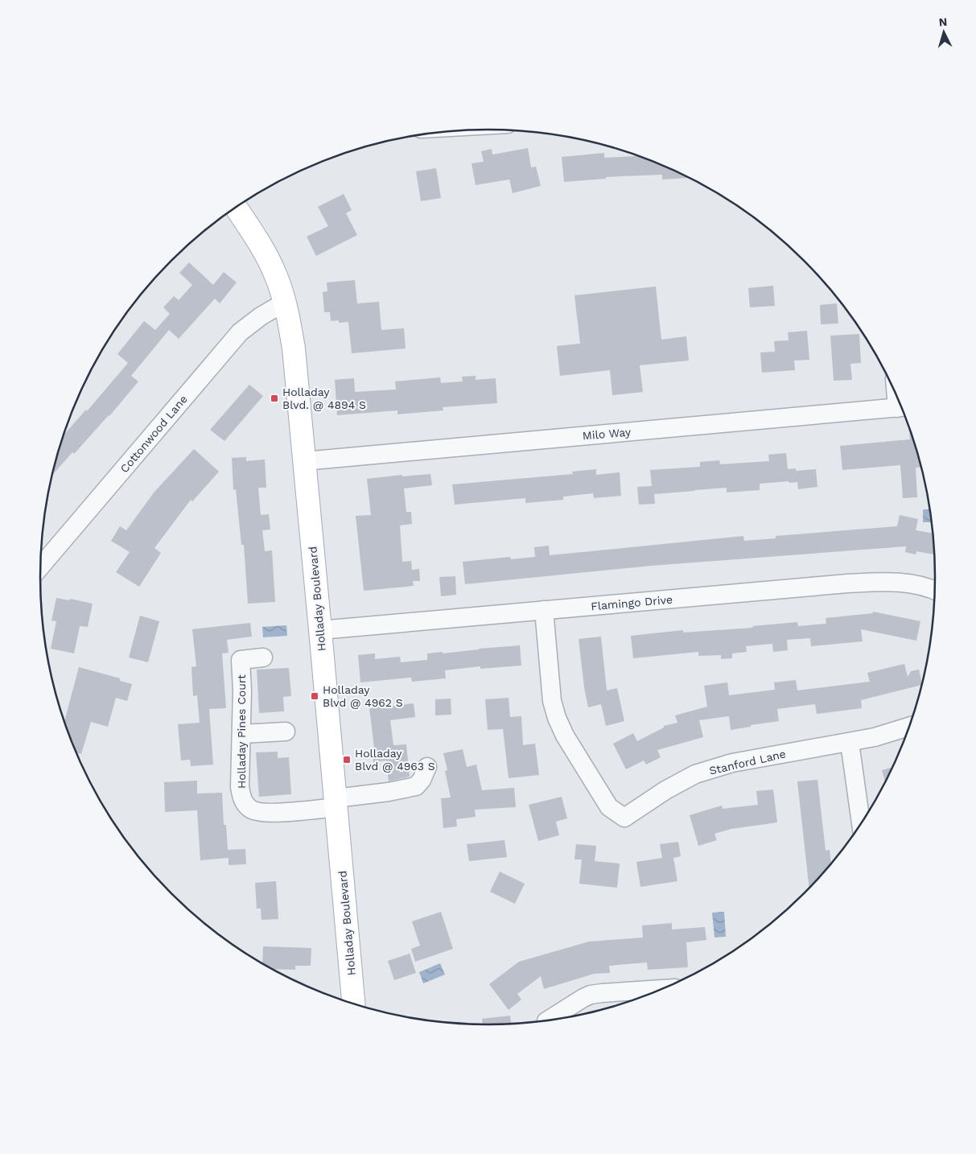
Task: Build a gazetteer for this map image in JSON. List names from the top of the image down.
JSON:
{
  "streets": {
    "main road": ["Holladay Boulevard"],
    "street": [
      "Cottonwood Lane",
      "Milo Way",
      "Flamingo Drive",
      "Holladay Pines Court",
      "Stanford Lane"
    ]
  },
  "crossings": [
    ["Cottonwood Lane", "Holladay Boulevard"],
    ["Milo Way", "Holladay Boulevard"],
    ["Holladay Boulevard", "Flamingo Drive"],
    ["Holladay Boulevard", "Holladay Pines Court"],
    ["Flamingo Drive", "Stanford Lane"]
  ],
  "places": {
    "transit": ["Holladay Blvd. @ 4894 S", "Holladay Blvd @ 4962 S", "Holladay Blvd @ 4963 S"]
  },
  "north": "top"
}
